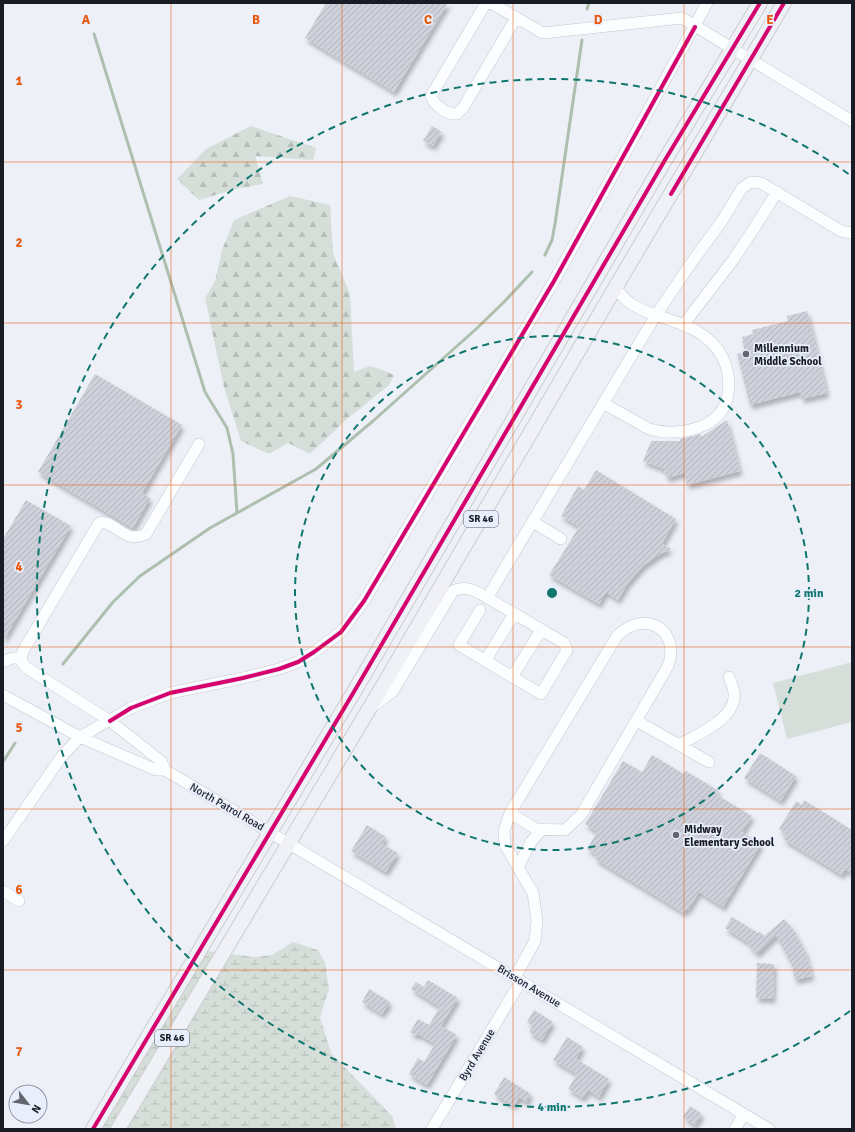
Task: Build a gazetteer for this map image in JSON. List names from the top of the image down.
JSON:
{
  "streets": {
    "main road": ["SR 46"],
    "street": ["North Patrol Road", "Brisson Avenue", "Byrd Avenue"]
  },
  "crossings": [
    ["SR 46", "North Patrol Road"],
    ["SR 46", "Brisson Avenue"],
    ["North Patrol Road", "Brisson Avenue"],
    ["Brisson Avenue", "Byrd Avenue"]
  ],
  "places": ["Millennium Middle School", "Midway Elementary School"],
  "north": "bottom right",
  "grid": {
    "columns": [
      "A",
      "B",
      "C",
      "D",
      "E"
    ],
    "rows": [
      "1",
      "2",
      "3",
      "4",
      "5",
      "6",
      "7"
    ]
  },
  "rings": ["2 min", "4 min"]
}
